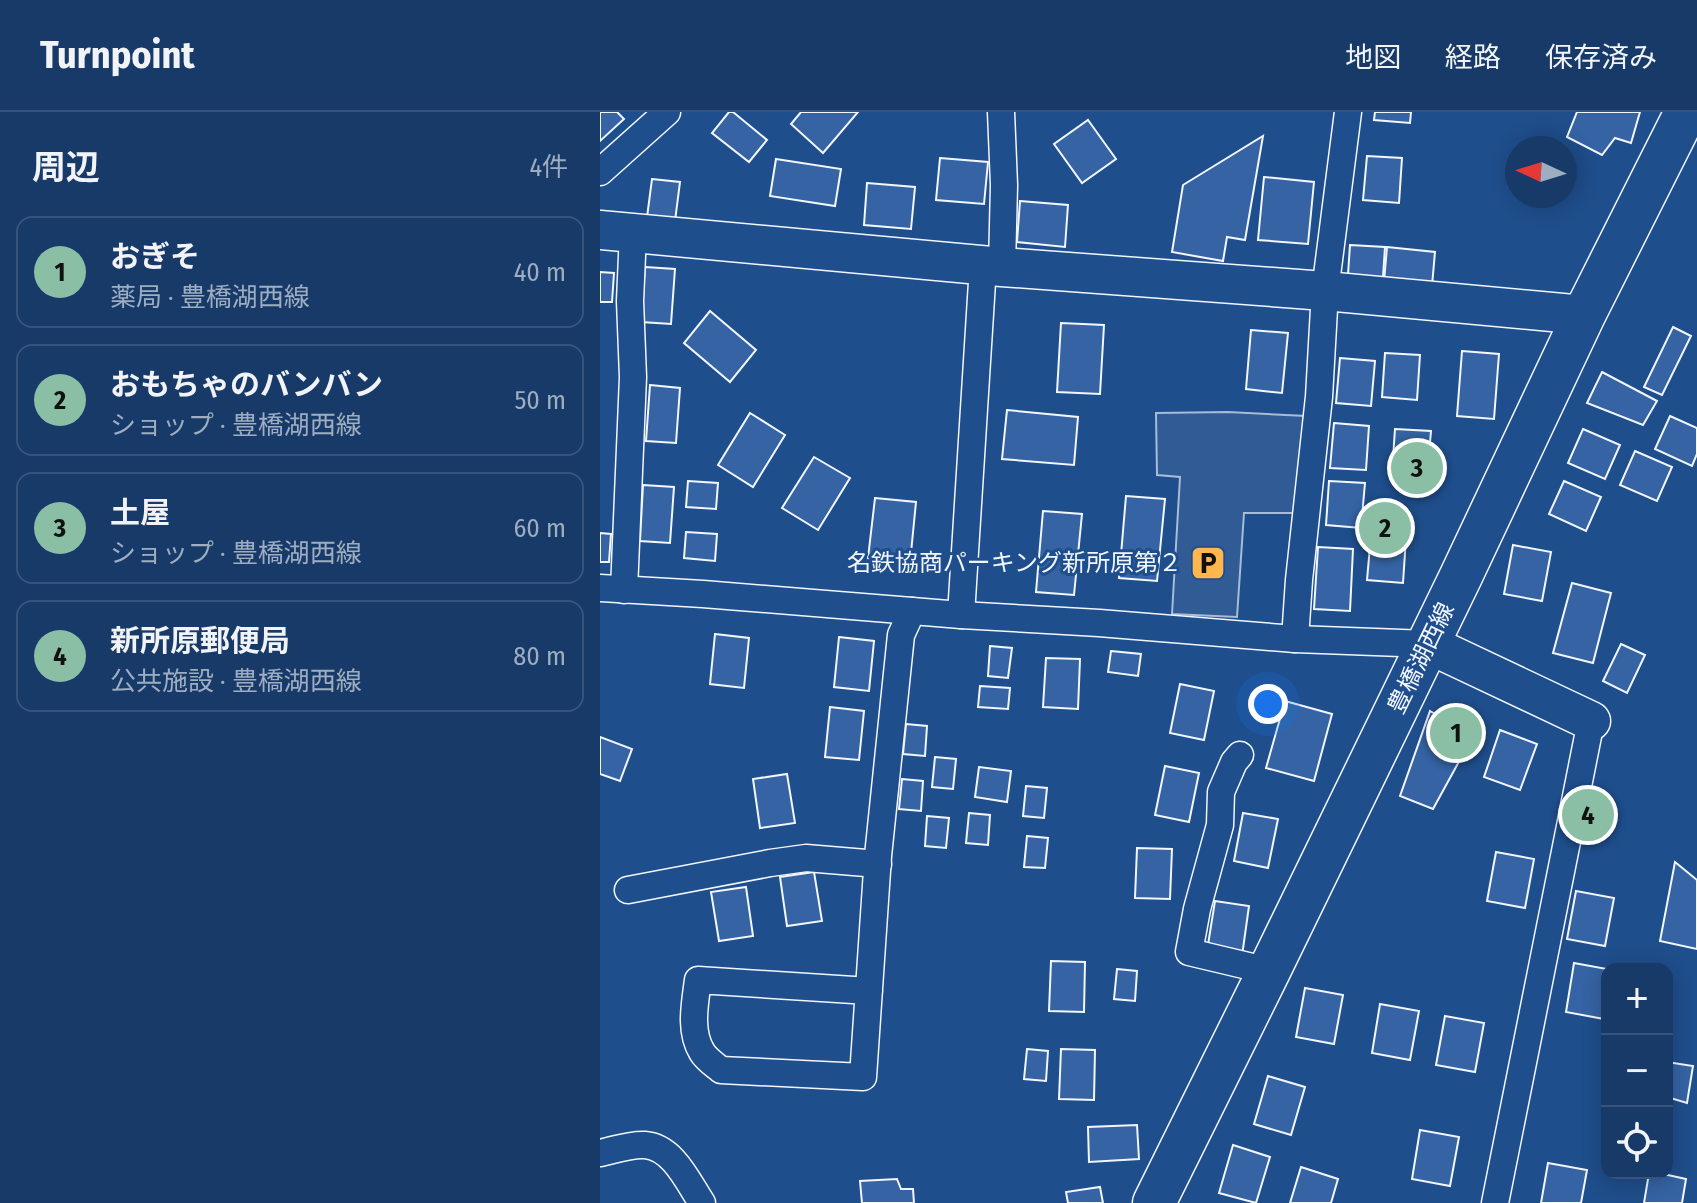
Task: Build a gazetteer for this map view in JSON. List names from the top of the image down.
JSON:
{
  "streets": {
    "main road": ["豊橋湖西線"]
  },
  "places": {
    "parking": ["名鉄協商パーキング新所原第２"]
  },
  "north": "left",
  "page": {
    "header": "Turnpoint",
    "nav": ["地図", "経路", "保存済み"],
    "heading": ["周辺", "4件"],
    "list": [
      {
        "mark": "1",
        "name": "おぎそ",
        "note": "薬局 · 豊橋湖西線",
        "value": "40 m"
      },
      {
        "mark": "2",
        "name": "おもちゃのバンバン",
        "note": "ショップ · 豊橋湖西線",
        "value": "50 m"
      },
      {
        "mark": "3",
        "name": "土屋",
        "note": "ショップ · 豊橋湖西線",
        "value": "60 m"
      },
      {
        "mark": "4",
        "name": "新所原郵便局",
        "note": "公共施設 · 豊橋湖西線",
        "value": "80 m"
      }
    ],
    "pins": [
      "3",
      "2",
      "1",
      "4"
    ],
    "map_buttons": ["+", "−"]
  }
}
